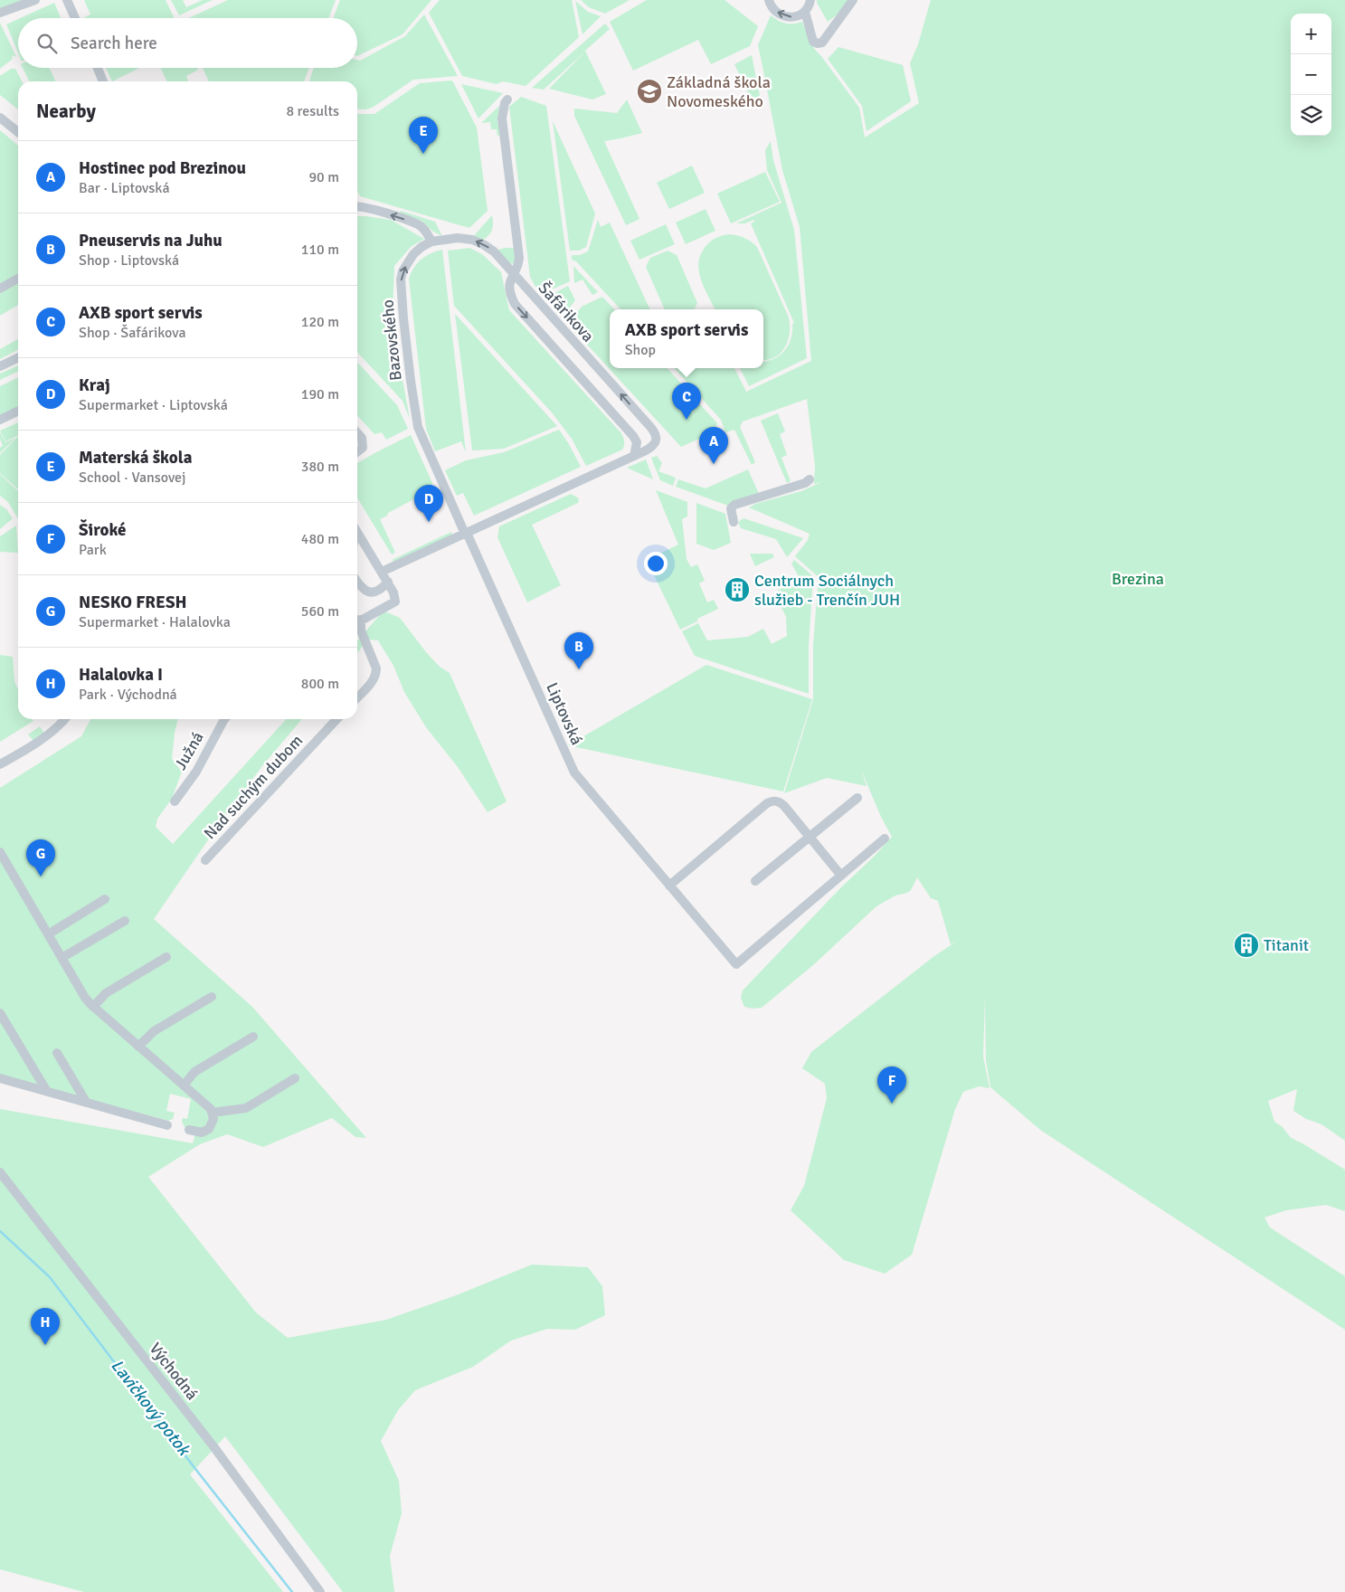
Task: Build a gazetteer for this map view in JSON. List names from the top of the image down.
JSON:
{
  "streets": {
    "street": [
      "Šafárikova",
      "Bazovského",
      "Liptovská",
      "Južná",
      "Nad suchým dubom",
      "Východná"
    ]
  },
  "crossings": [
    ["Šafárikova", "Bazovského"],
    ["Bazovského", "Liptovská"]
  ],
  "one_way": ["Bazovského"],
  "water": ["Lavičkový potok"],
  "parks": ["Brezina"],
  "places": {
    "school or university": ["Základná škola Novomeského"],
    "building": ["Centrum Sociálnych služieb - Trenčín JUH", "Titanit"]
  },
  "page": {
    "map_buttons": ["+", "−"],
    "search": "Search here",
    "heading": ["Nearby", "8 results"],
    "pins": [
      "E",
      "C",
      "A",
      "D",
      "B",
      "G",
      "F",
      "H"
    ],
    "list": [
      {
        "mark": "A",
        "name": "Hostinec pod Brezinou",
        "note": "Bar · Liptovská",
        "value": "90 m"
      },
      {
        "mark": "B",
        "name": "Pneuservis na Juhu",
        "note": "Shop · Liptovská",
        "value": "110 m"
      },
      {
        "mark": "C",
        "name": "AXB sport servis",
        "note": "Shop · Šafárikova",
        "value": "120 m"
      },
      {
        "mark": "D",
        "name": "Kraj",
        "note": "Supermarket · Liptovská",
        "value": "190 m"
      },
      {
        "mark": "E",
        "name": "Materská škola",
        "note": "School · Vansovej",
        "value": "380 m"
      },
      {
        "mark": "F",
        "name": "Široké",
        "note": "Park",
        "value": "480 m"
      },
      {
        "mark": "G",
        "name": "NESKO FRESH",
        "note": "Supermarket · Halalovka",
        "value": "560 m"
      },
      {
        "mark": "H",
        "name": "Halalovka I",
        "note": "Park · Východná",
        "value": "800 m"
      }
    ],
    "popup": ["AXB sport servis", "Shop"]
  }
}
